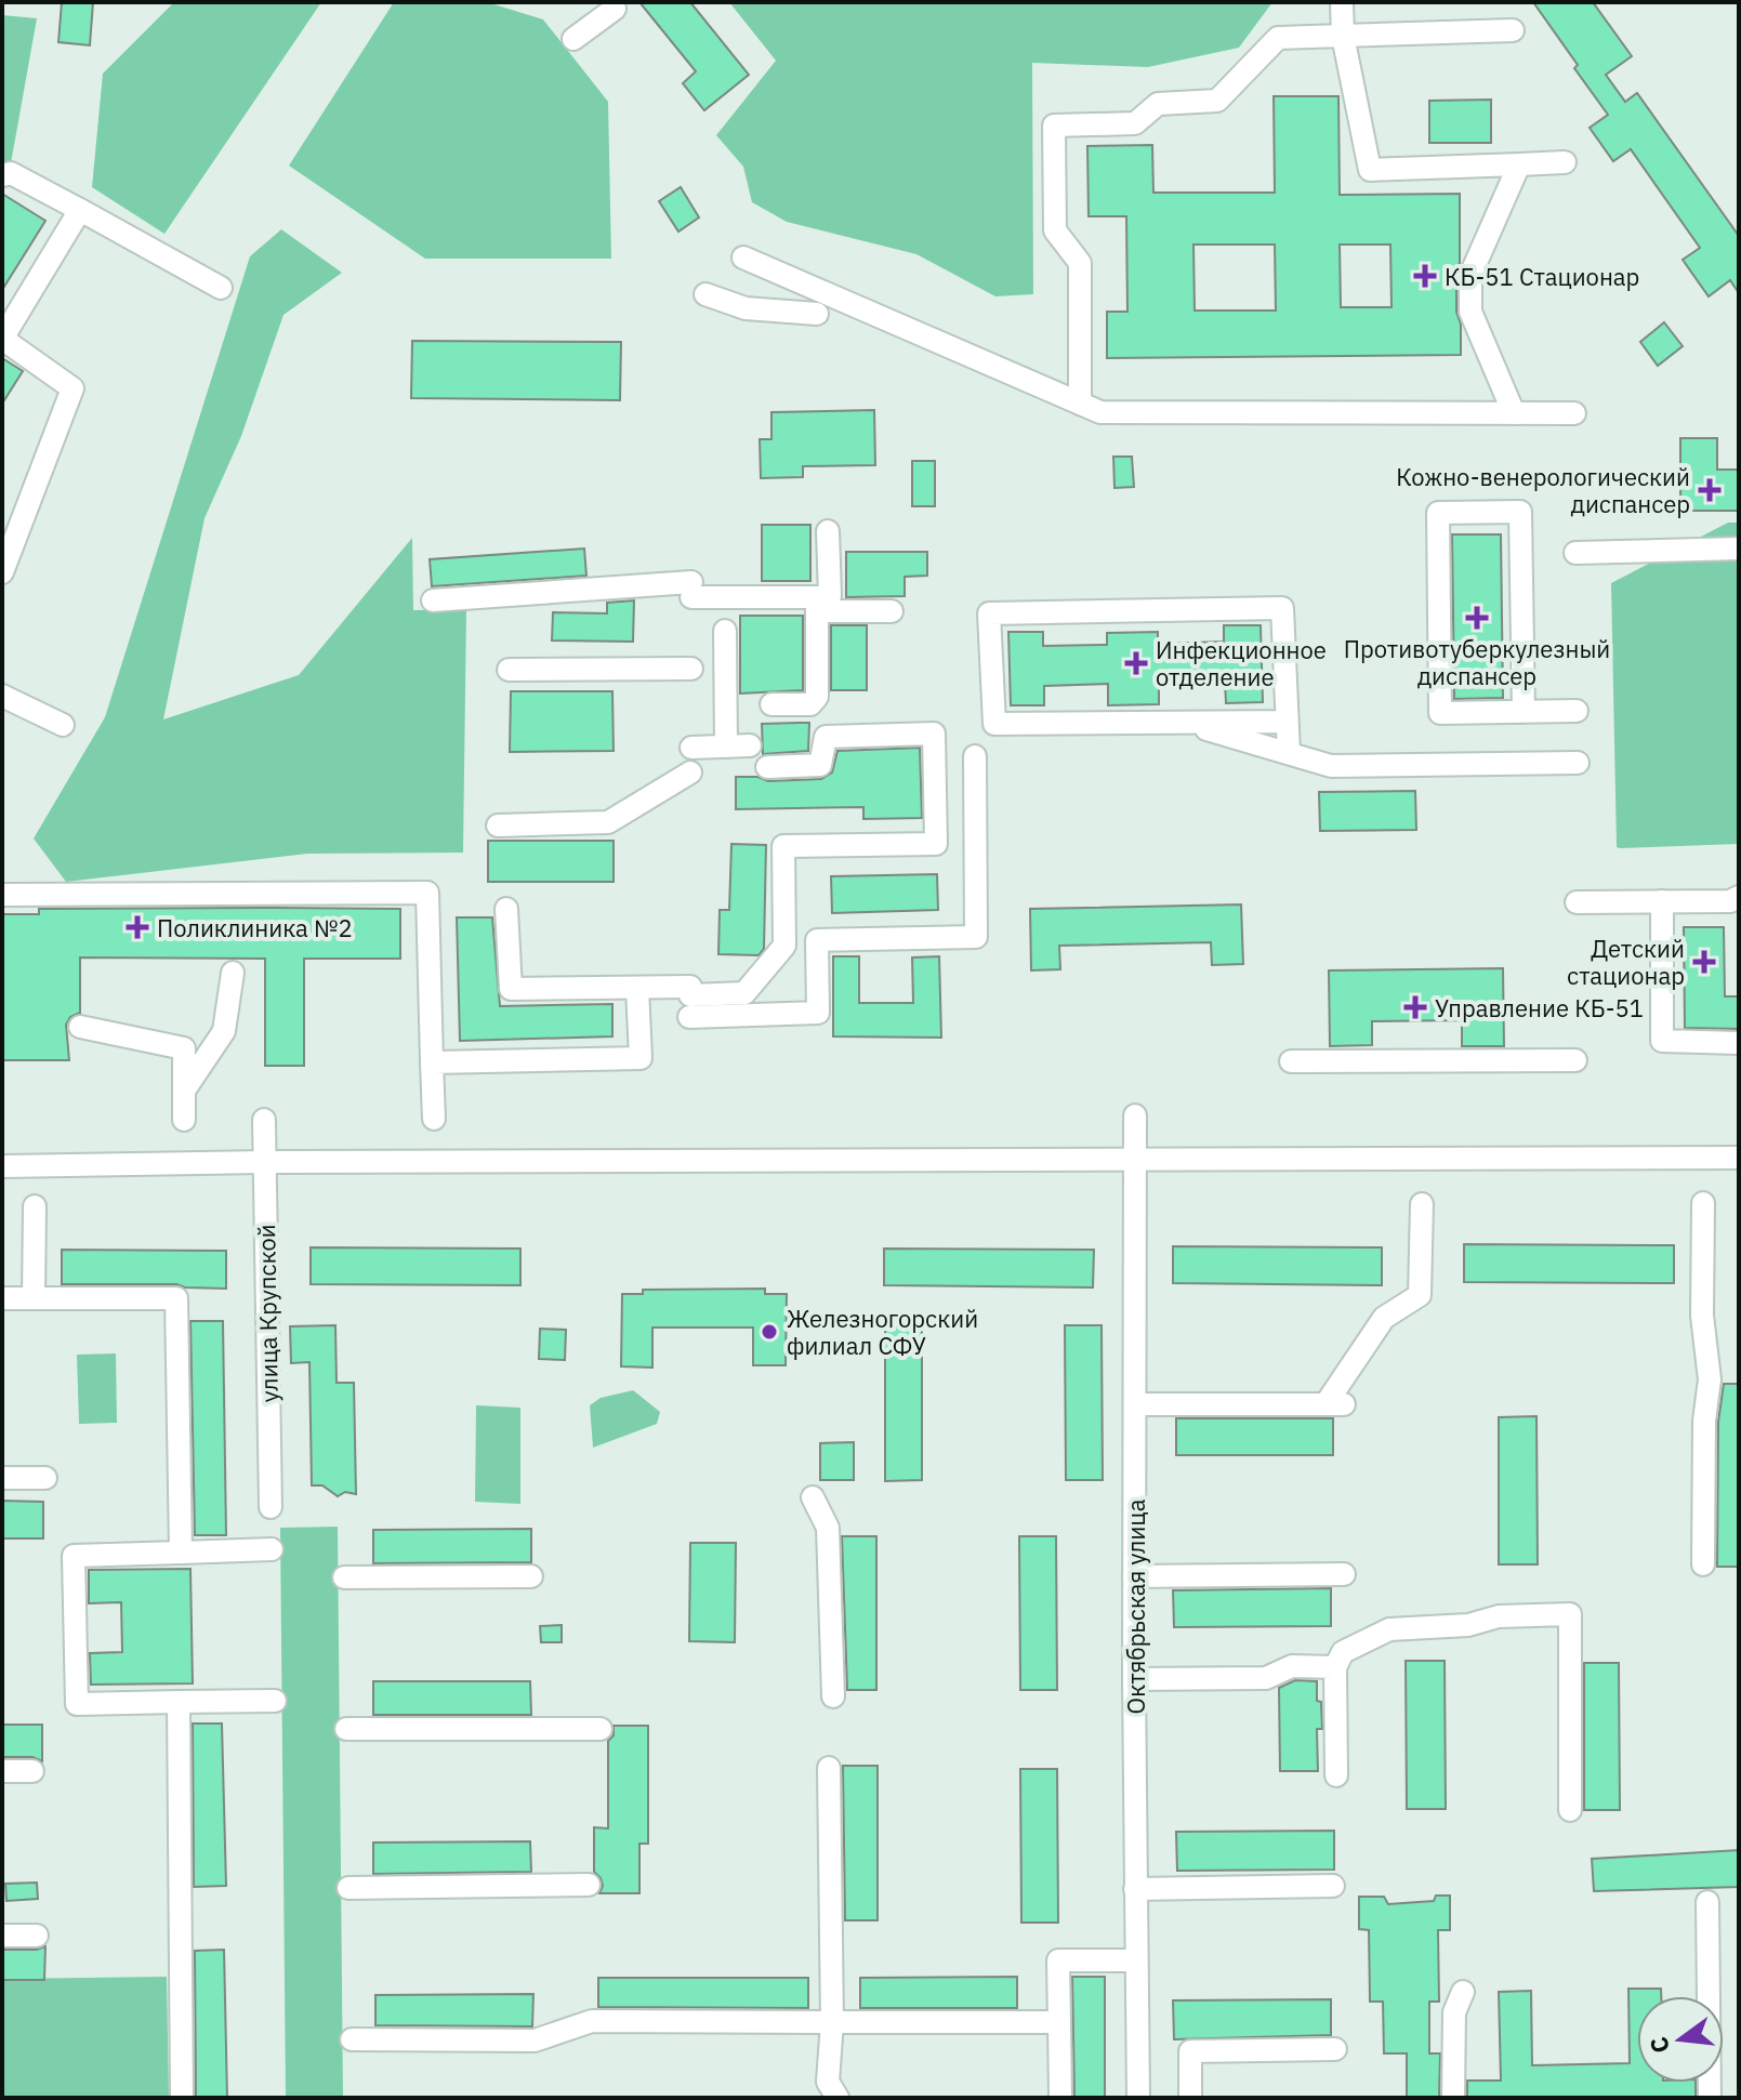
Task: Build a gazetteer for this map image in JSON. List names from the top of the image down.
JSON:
{
  "streets": {
    "street": ["улица Крупской", "Октябрьская улица"]
  },
  "places": {
    "health": [
      "КБ-51 Стационар",
      "Кожно-венерологический диспансер",
      "Противотуберкулезный диспансер",
      "Инфекционное отделение",
      "Поликлиника №2",
      "Детский стационар",
      "Управление КБ-51"
    ],
    "other": ["Железногорский филиал СФУ"]
  },
  "north": "left"
}
